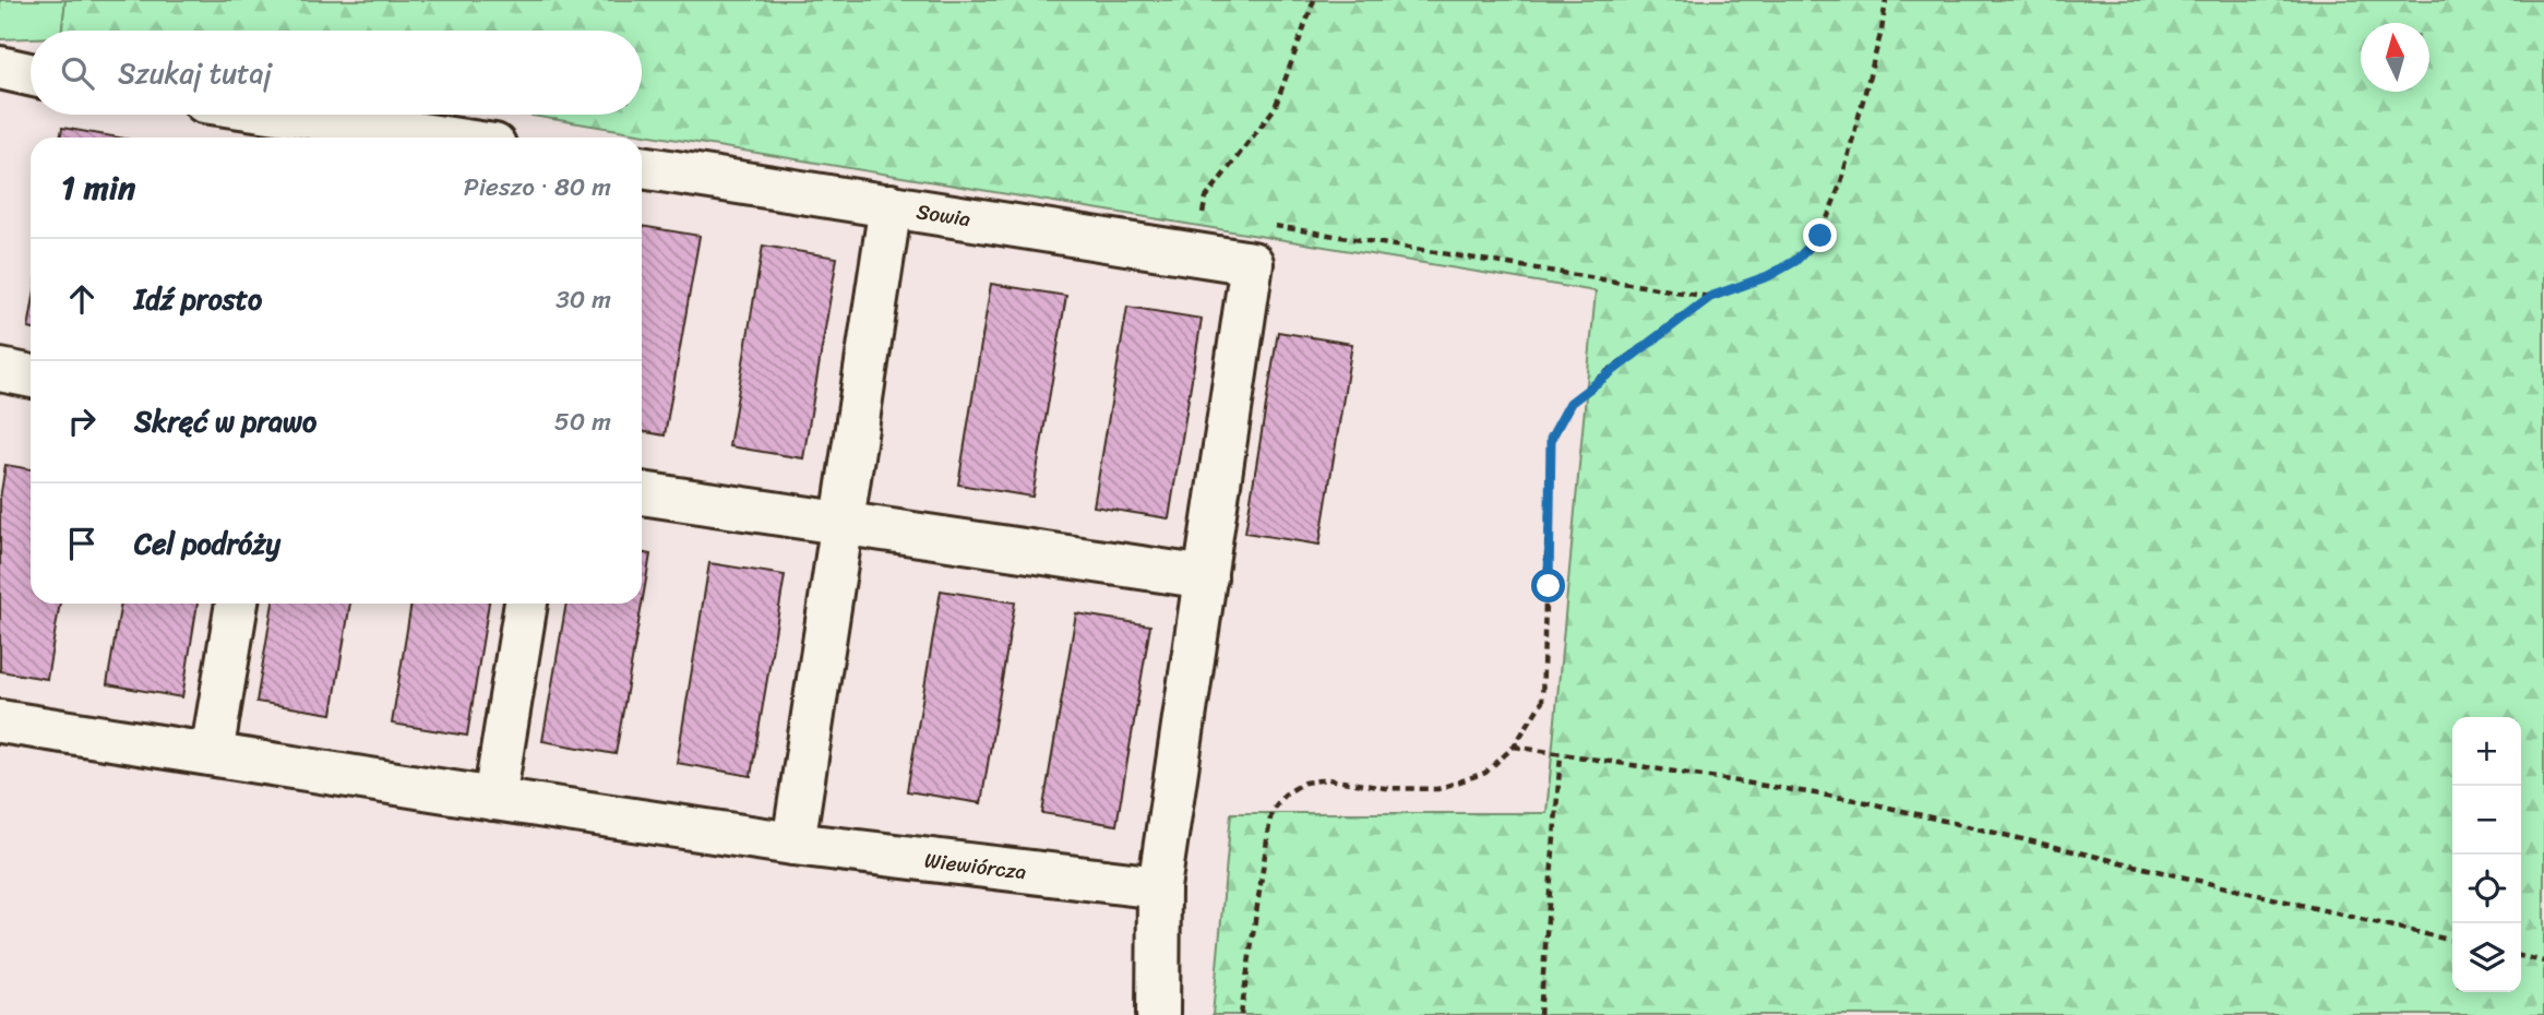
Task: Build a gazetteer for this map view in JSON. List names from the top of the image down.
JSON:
{
  "streets": {
    "street": ["Sowia", "Wiewiórcza"]
  },
  "north": "top",
  "page": {
    "search": "Szukaj tutaj",
    "heading": ["1 min", "Pieszo · 80 m"],
    "list": [
      ["Idź prosto", "30 m"],
      ["Skręć w prawo", "50 m"],
      "Cel podróży"
    ],
    "map_buttons": ["+", "−"]
  }
}
